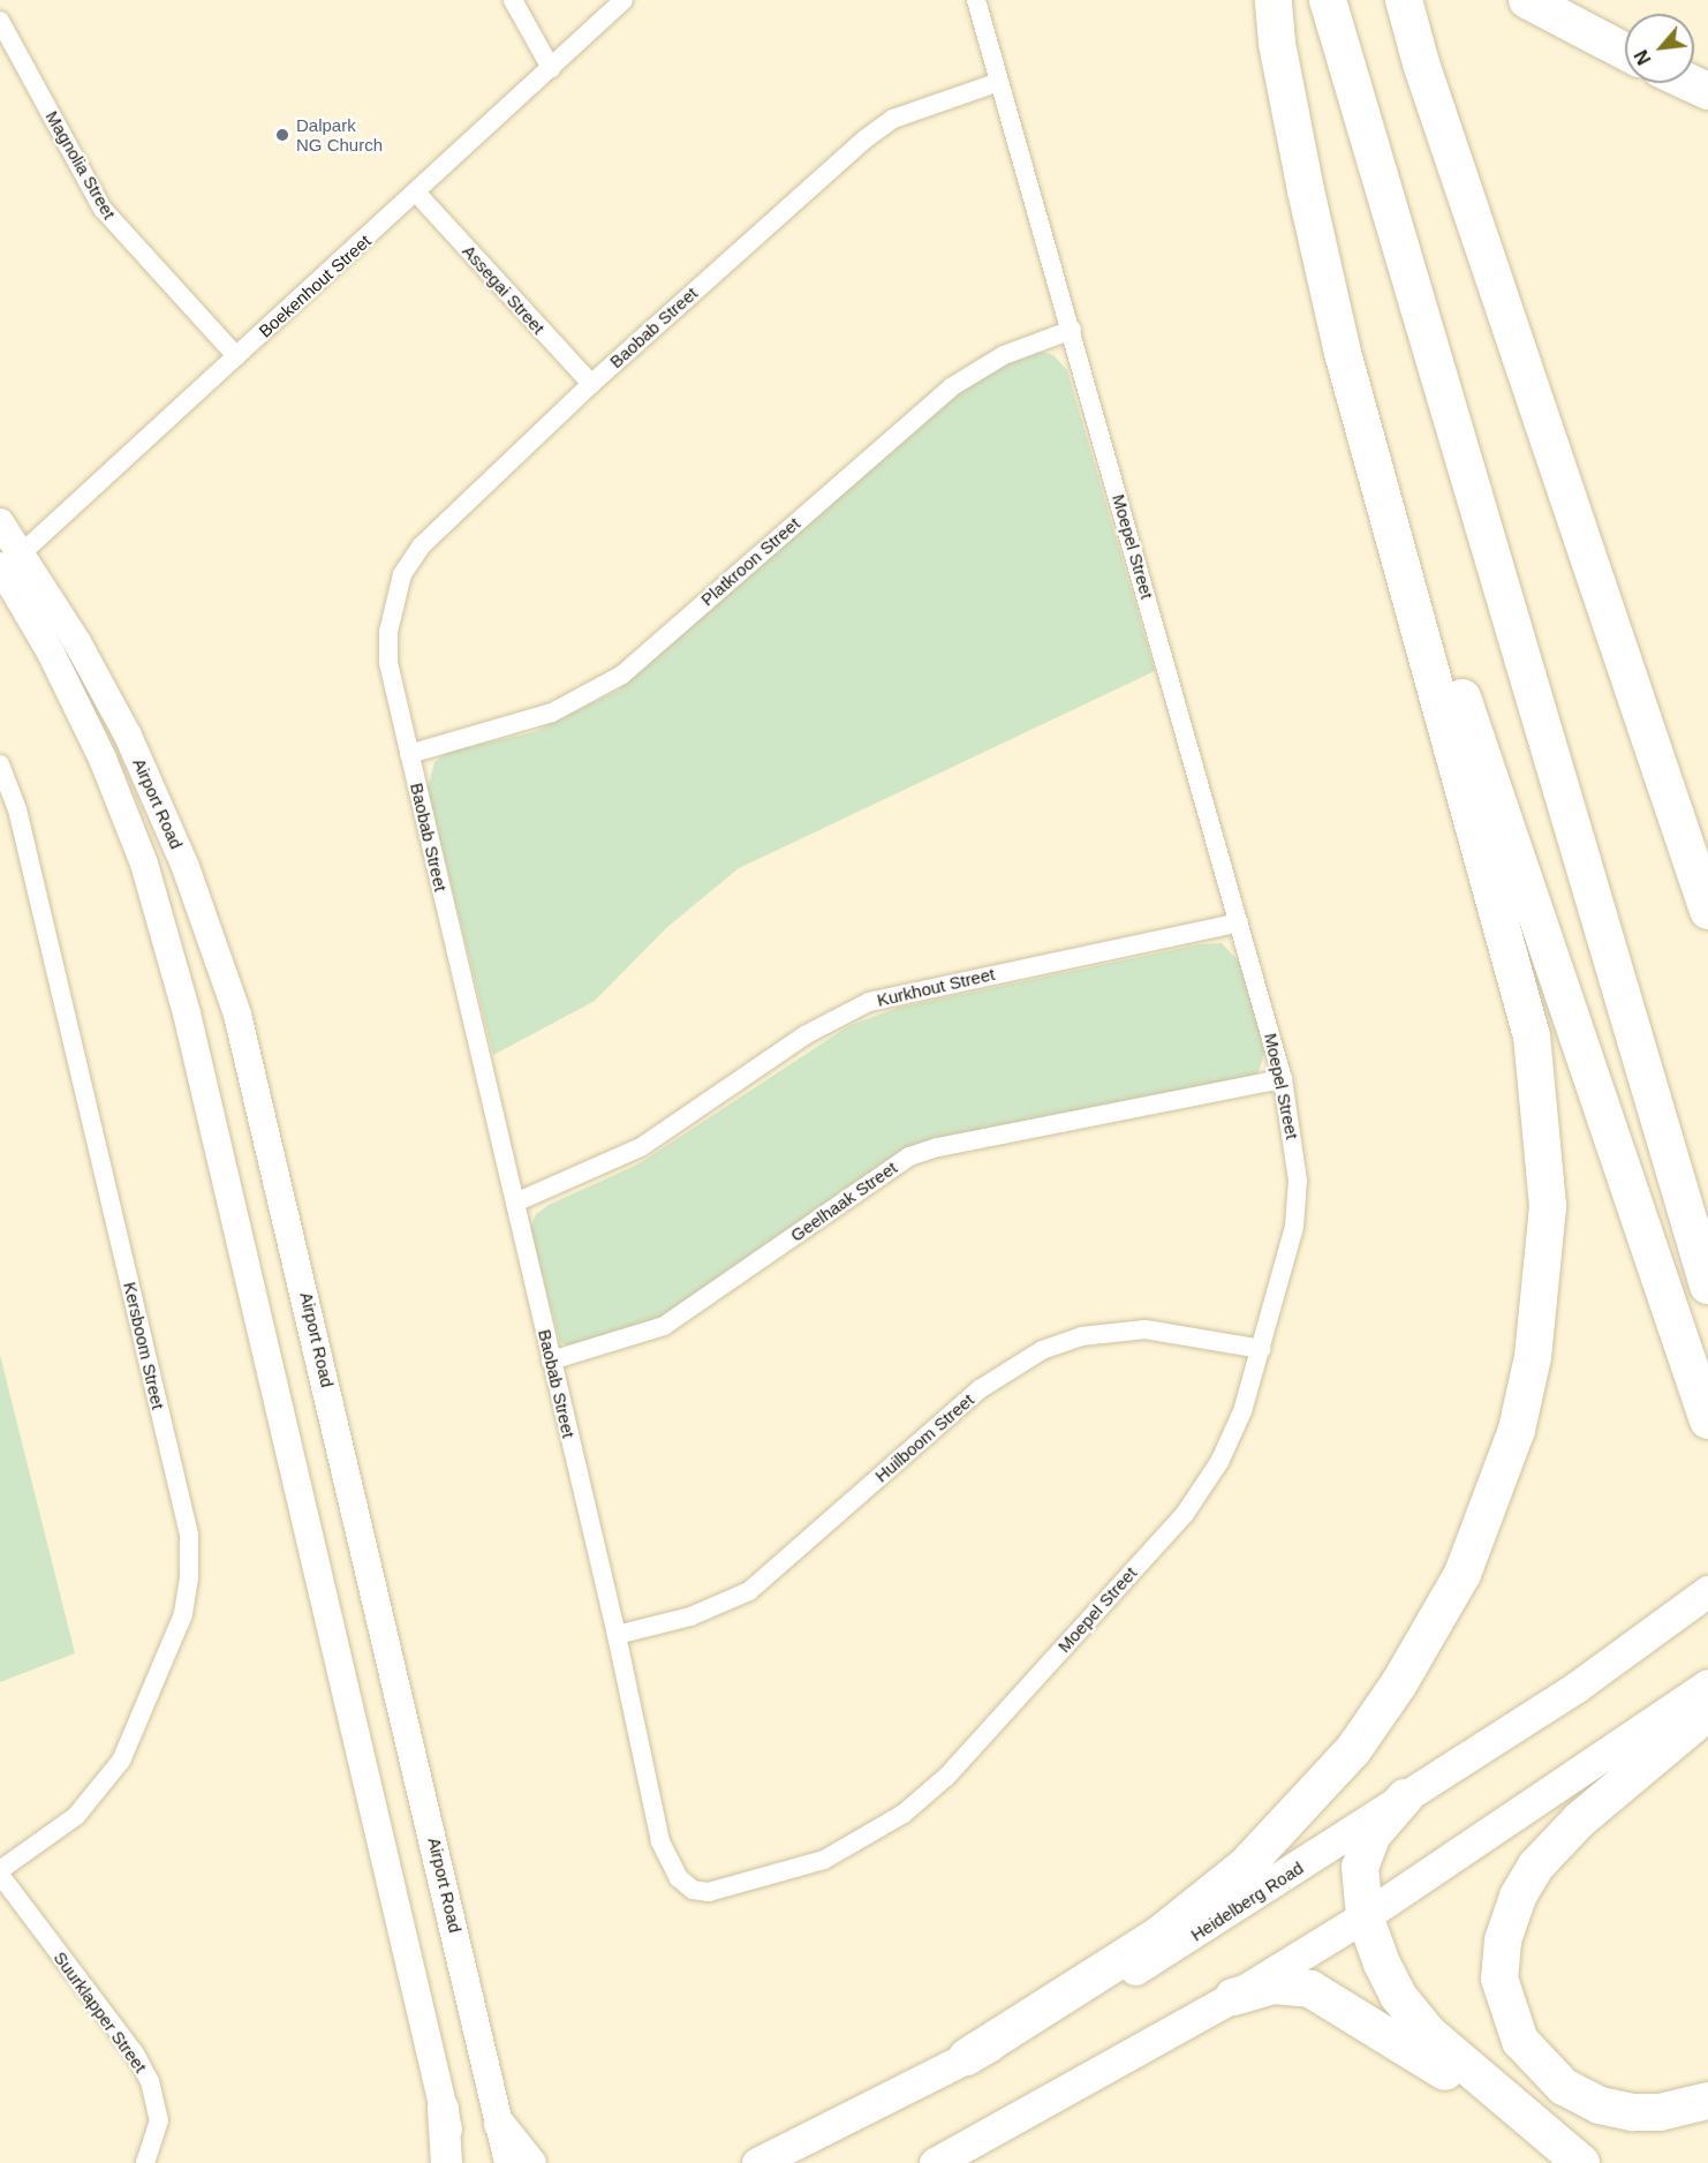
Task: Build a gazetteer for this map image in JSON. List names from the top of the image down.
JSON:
{
  "streets": {
    "main road": ["Airport Road", "Heidelberg Road"],
    "street": [
      "Magnolia Street",
      "Boekenhout Street",
      "Assegai Street",
      "Baobab Street",
      "Moepel Street",
      "Platkroon Street",
      "Kurkhout Street",
      "Geelhaak Street",
      "Kersboom Street",
      "Huilboom Street",
      "Suurklapper Street"
    ]
  },
  "crossings": [
    ["Magnolia Street", "Boekenhout Street"],
    ["Boekenhout Street", "Assegai Street"],
    ["Boekenhout Street", "Airport Road"],
    ["Assegai Street", "Baobab Street"],
    ["Baobab Street", "Moepel Street"],
    ["Baobab Street", "Platkroon Street"],
    ["Baobab Street", "Kurkhout Street"],
    ["Baobab Street", "Geelhaak Street"],
    ["Baobab Street", "Huilboom Street"],
    ["Moepel Street", "Platkroon Street"],
    ["Moepel Street", "Kurkhout Street"],
    ["Moepel Street", "Geelhaak Street"],
    ["Moepel Street", "Huilboom Street"],
    ["Kersboom Street", "Suurklapper Street"]
  ],
  "places": ["Dalpark NG Church"],
  "north": "bottom left"
}
